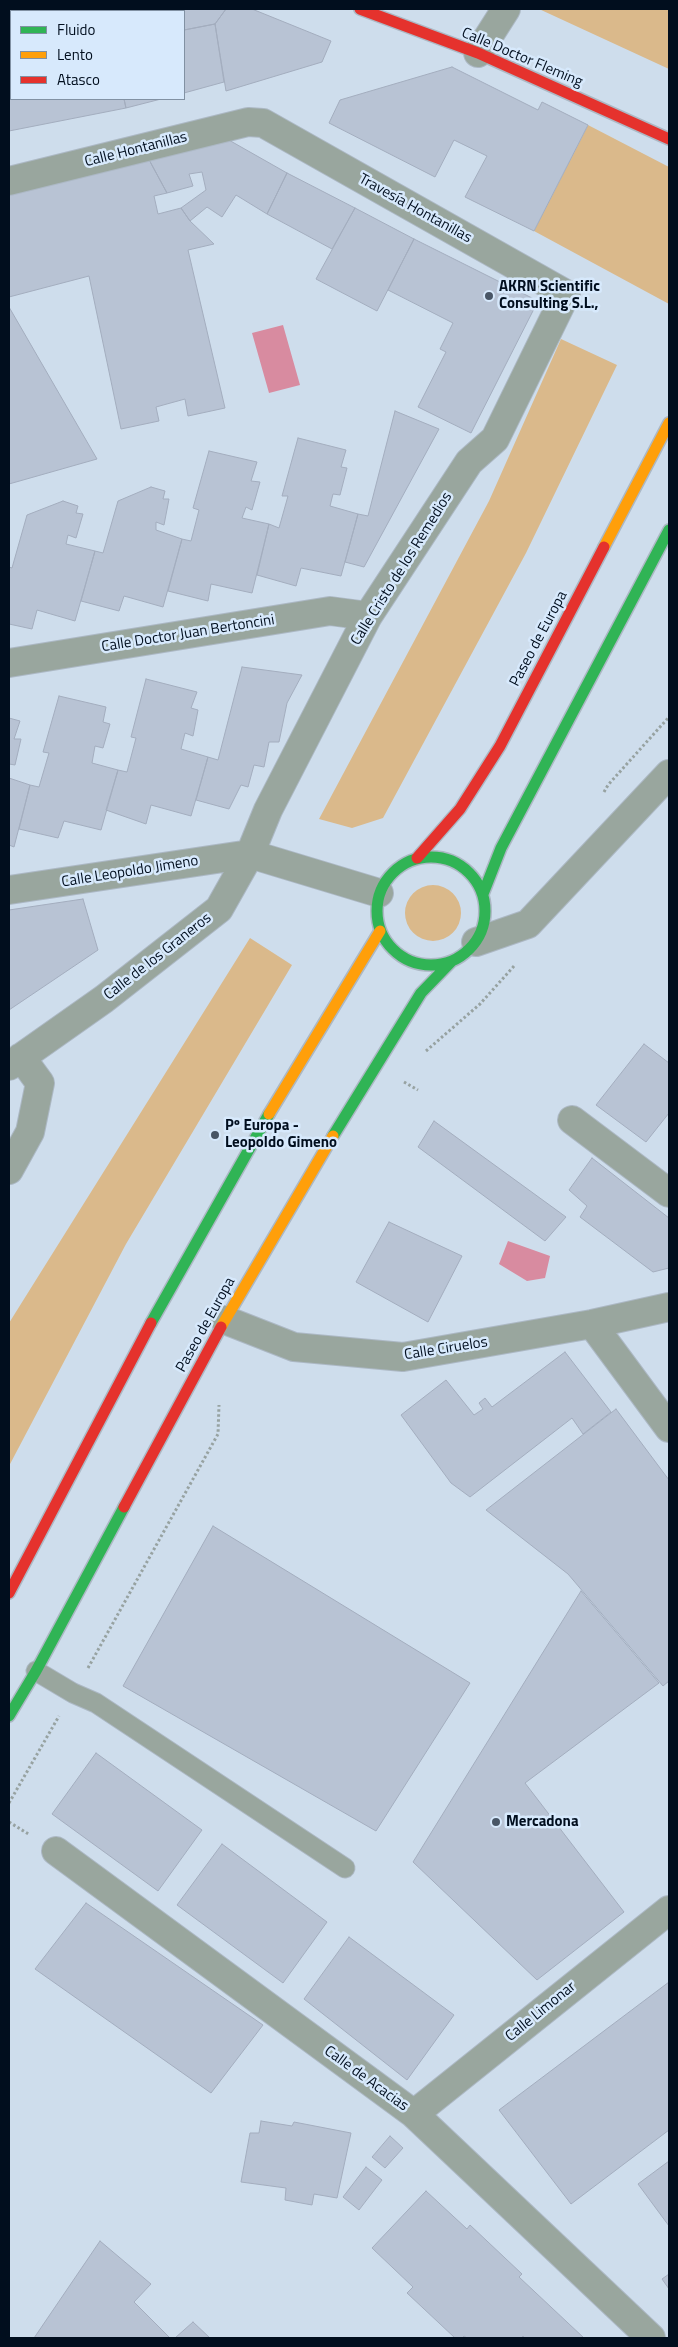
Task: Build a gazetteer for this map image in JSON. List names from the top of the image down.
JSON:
{
  "streets": {
    "main road": ["Calle Doctor Fleming", "Paseo de Europa"],
    "street": [
      "Calle Hontanillas",
      "Travesía Hontanillas",
      "Calle Cristo de los Remedios",
      "Calle Doctor Juan Bertoncini",
      "Calle Leopoldo Jimeno",
      "Calle de los Graneros",
      "Calle Ciruelos",
      "Calle Limonar",
      "Calle de Acacias"
    ]
  },
  "crossings": [
    ["Calle Hontanillas", "Travesía Hontanillas"],
    ["Travesía Hontanillas", "Calle Cristo de los Remedios"],
    ["Calle Cristo de los Remedios", "Calle Doctor Juan Bertoncini"],
    ["Calle Cristo de los Remedios", "Calle Leopoldo Jimeno"],
    ["Calle Cristo de los Remedios", "Calle de los Graneros"],
    ["Paseo de Europa", "Calle Ciruelos"],
    ["Calle Leopoldo Jimeno", "Calle de los Graneros"],
    ["Calle Limonar", "Calle de Acacias"]
  ],
  "places": ["AKRN Scientific Consulting S.L.,", "Pº Europa - Leopoldo Gimeno", "Mercadona"],
  "legend": ["Fluido", "Lento", "Atasco"]
}
